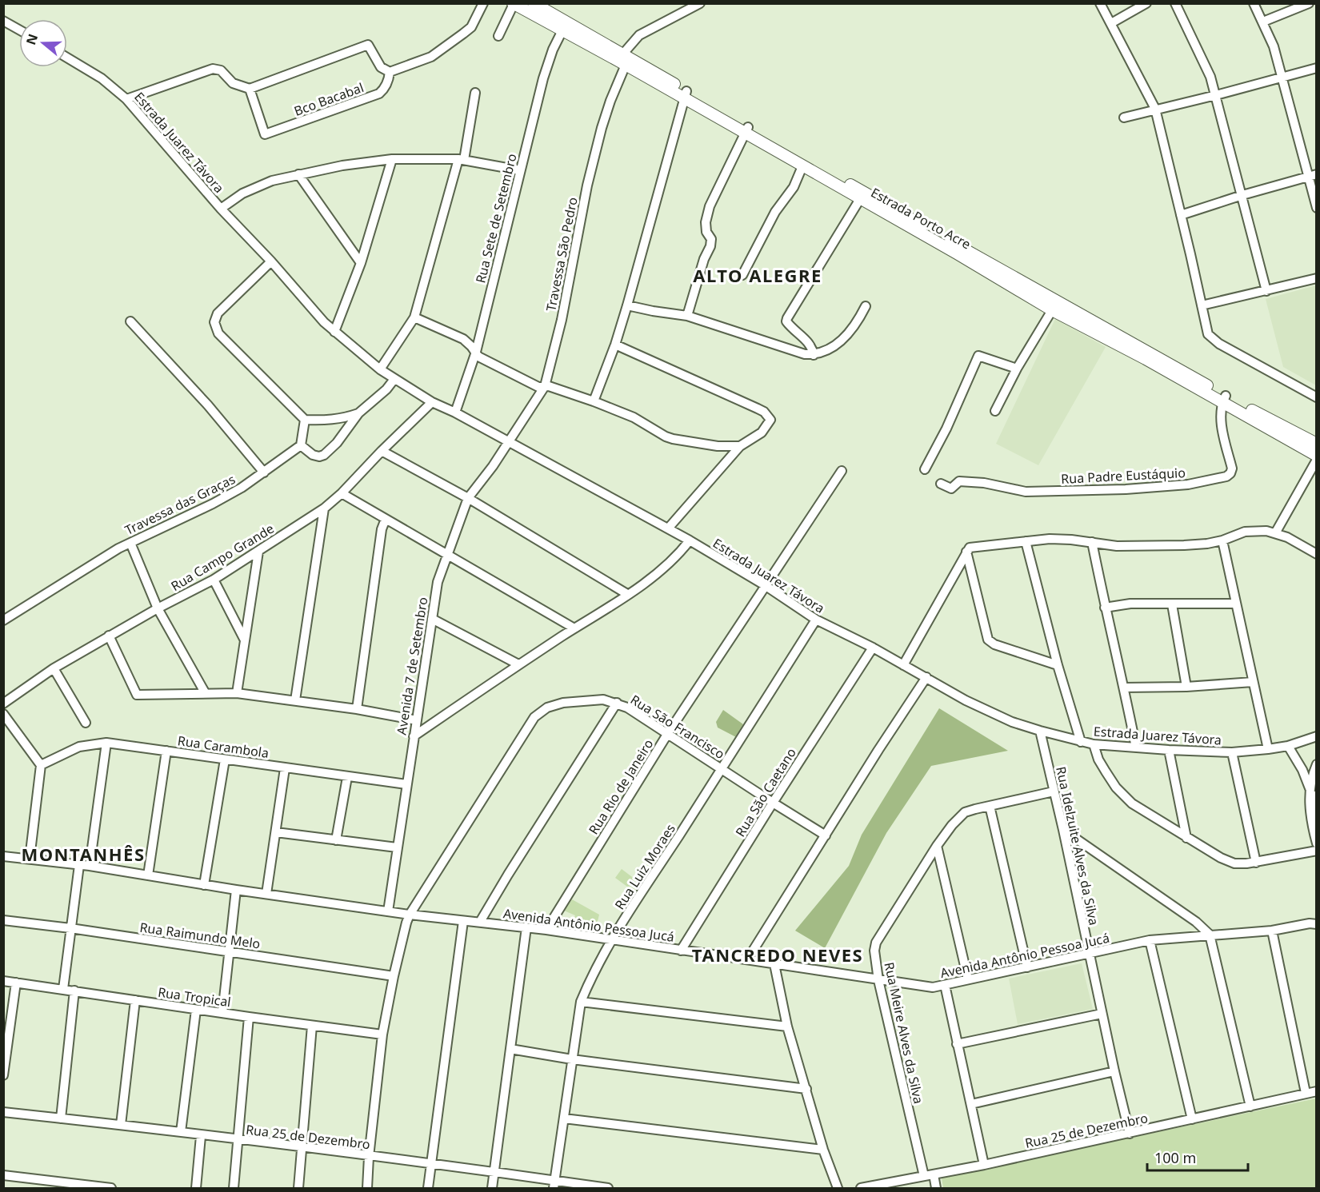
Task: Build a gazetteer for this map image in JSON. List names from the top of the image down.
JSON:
{
  "streets": {
    "main road": ["Estrada Porto Acre"],
    "street": [
      "Bco Bacabal",
      "Estrada Juarez Távora",
      "Rua Sete de Setembro",
      "Travessa São Pedro",
      "Rua Padre Eustáquio",
      "Travessa das Graças",
      "Rua Campo Grande",
      "Avenida 7 de Setembro",
      "Rua São Francisco",
      "Rua Carambola",
      "Rua Rio de Janeiro",
      "Rua São Caetano",
      "Rua Idelzuite Alves da Silva",
      "Rua Luiz Moraes",
      "Avenida Antônio Pessoa Jucá",
      "Rua Raimundo Melo",
      "Rua Tropical",
      "Rua Meire Alves da Silva",
      "Rua 25 de Dezembro"
    ]
  },
  "crossings": [
    ["Estrada Juarez Távora", "Rua Sete de Setembro"],
    ["Estrada Juarez Távora", "Travessa São Pedro"],
    ["Estrada Juarez Távora", "Rua Campo Grande"],
    ["Estrada Juarez Távora", "Avenida 7 de Setembro"],
    ["Estrada Juarez Távora", "Rua Rio de Janeiro"],
    ["Estrada Juarez Távora", "Rua São Caetano"],
    ["Estrada Juarez Távora", "Rua Idelzuite Alves da Silva"],
    ["Estrada Juarez Távora", "Rua Luiz Moraes"],
    ["Rua Sete de Setembro", "Estrada Porto Acre"],
    ["Estrada Porto Acre", "Travessa São Pedro"],
    ["Estrada Porto Acre", "Rua Padre Eustáquio"],
    ["Travessa São Pedro", "Avenida 7 de Setembro"],
    ["Avenida 7 de Setembro", "Rua Carambola"],
    ["Avenida 7 de Setembro", "Avenida Antônio Pessoa Jucá"],
    ["Rua São Francisco", "Rua Rio de Janeiro"],
    ["Rua São Francisco", "Rua São Caetano"],
    ["Rua São Francisco", "Rua Luiz Moraes"],
    ["Rua São Francisco", "Avenida Antônio Pessoa Jucá"],
    ["Rua São Francisco", "Rua Raimundo Melo"],
    ["Rua São Francisco", "Rua Tropical"],
    ["Rua São Francisco", "Rua 25 de Dezembro"],
    ["Rua Rio de Janeiro", "Avenida Antônio Pessoa Jucá"],
    ["Rua São Caetano", "Avenida Antônio Pessoa Jucá"],
    ["Rua Idelzuite Alves da Silva", "Avenida Antônio Pessoa Jucá"],
    ["Rua Idelzuite Alves da Silva", "Rua Meire Alves da Silva"],
    ["Rua Idelzuite Alves da Silva", "Rua 25 de Dezembro"],
    ["Rua Luiz Moraes", "Avenida Antônio Pessoa Jucá"],
    ["Rua Luiz Moraes", "Rua 25 de Dezembro"],
    ["Avenida Antônio Pessoa Jucá", "Rua Meire Alves da Silva"],
    ["Rua Meire Alves da Silva", "Rua 25 de Dezembro"]
  ],
  "districts": ["ALTO ALEGRE", "MONTANHÊS", "TANCREDO NEVES"],
  "scale_bar": "100 m",
  "north": "left"
}
